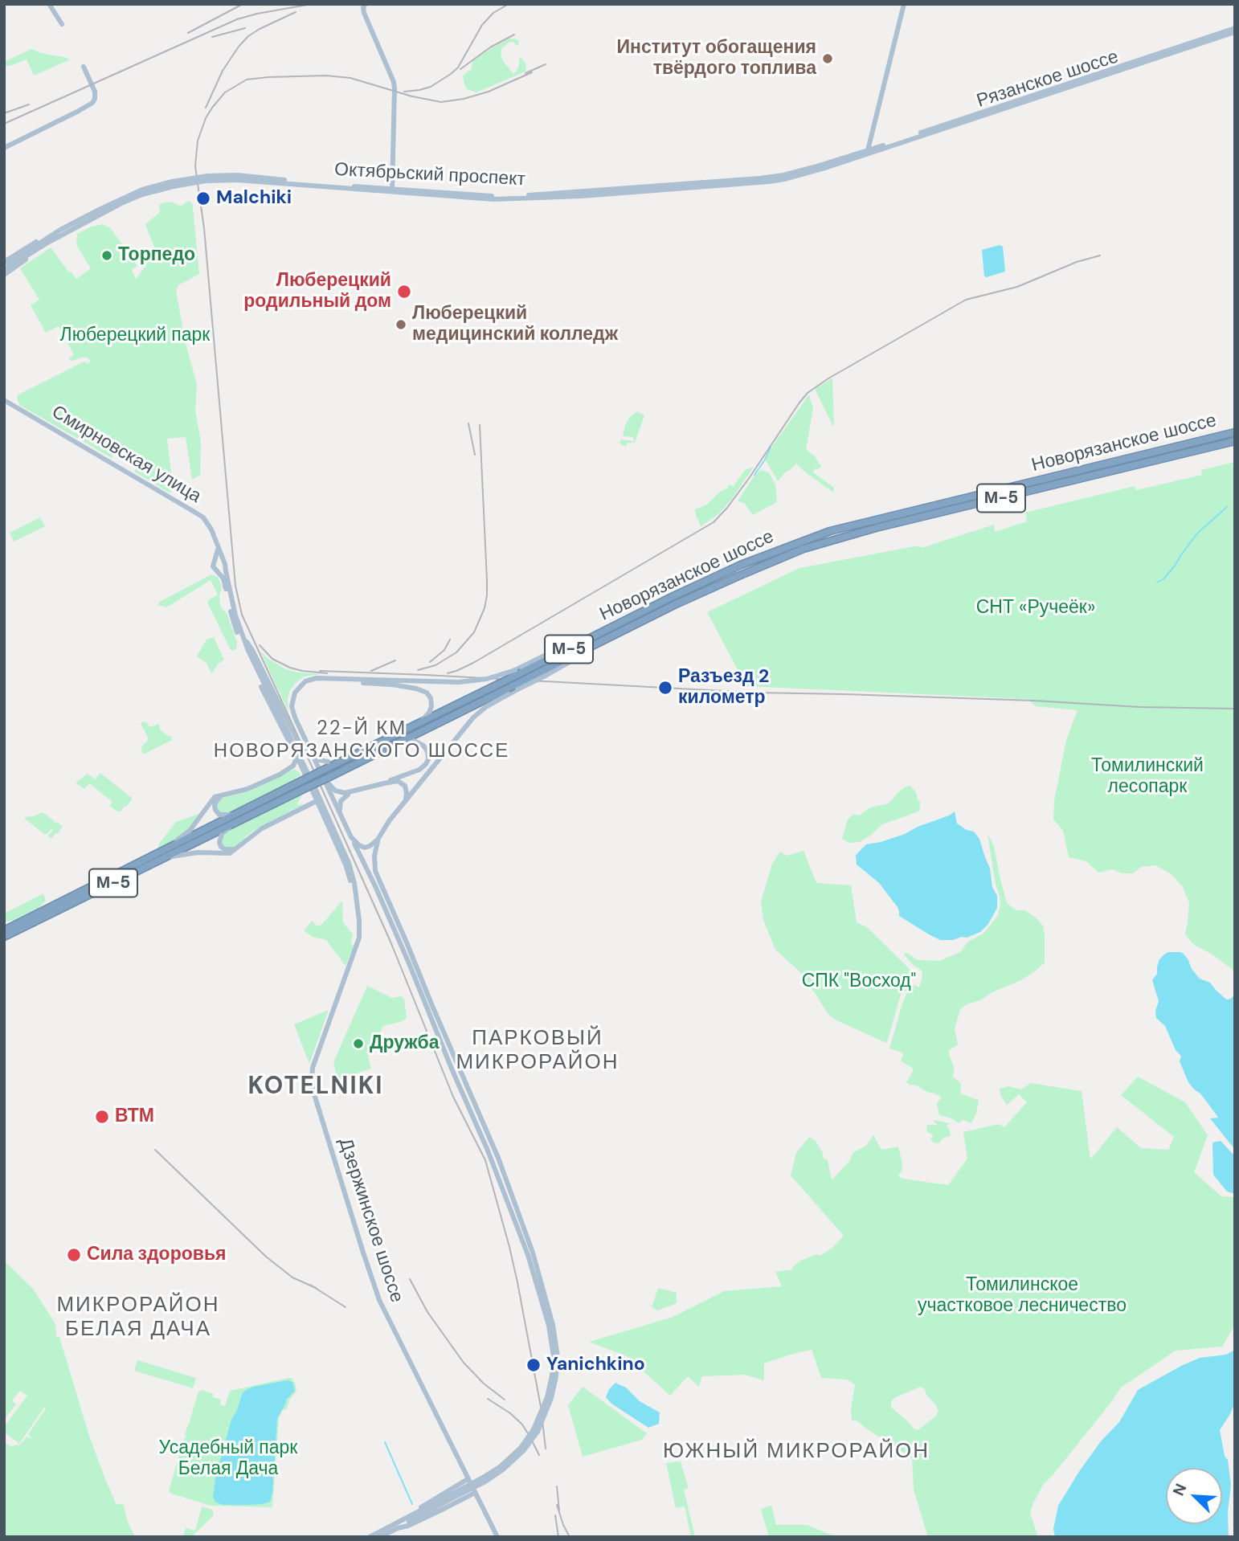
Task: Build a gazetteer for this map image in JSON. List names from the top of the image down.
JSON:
{
  "streets": {
    "highway": ["Новорязанское шоссе", "М-5"],
    "main road": [
      "Рязанское шоссе",
      "Октябрьский проспект",
      "Смирновская улица",
      "Дзержинское шоссе"
    ]
  },
  "crossings": [
    ["Рязанское шоссе", "Октябрьский проспект"],
    ["Новорязанское шоссе", "М-5"],
    ["Смирновская улица", "М-5"],
    ["Смирновская улица", "Дзержинское шоссе"],
    ["М-5", "Дзержинское шоссе"]
  ],
  "districts": [
    "22-Й КМ НОВОРЯЗАНСКОГО ШОССЕ",
    "ПАРКОВЫЙ МИКРОРАЙОН",
    "KOTELNIKI",
    "МИКРОРАЙОН БЕЛАЯ ДАЧА",
    "ЮЖНЫЙ МИКРОРАЙОН"
  ],
  "parks": [
    "Люберецкий парк",
    "СНТ «Ручеёк»",
    "Томилинский лесопарк",
    "СПК \"Восход\"",
    "Томилинское участковое лесничество",
    "Усадебный парк Белая Дача"
  ],
  "places": [
    "Институт обогащения твёрдого топлива",
    "Malchiki",
    "Торпедо",
    "Люберецкий родильный дом",
    "Люберецкий медицинский колледж",
    "Разъезд 2 километр",
    "Дружба",
    "ВТМ",
    "Сила здоровья",
    "Yanichkino"
  ],
  "north": "top left"
}
